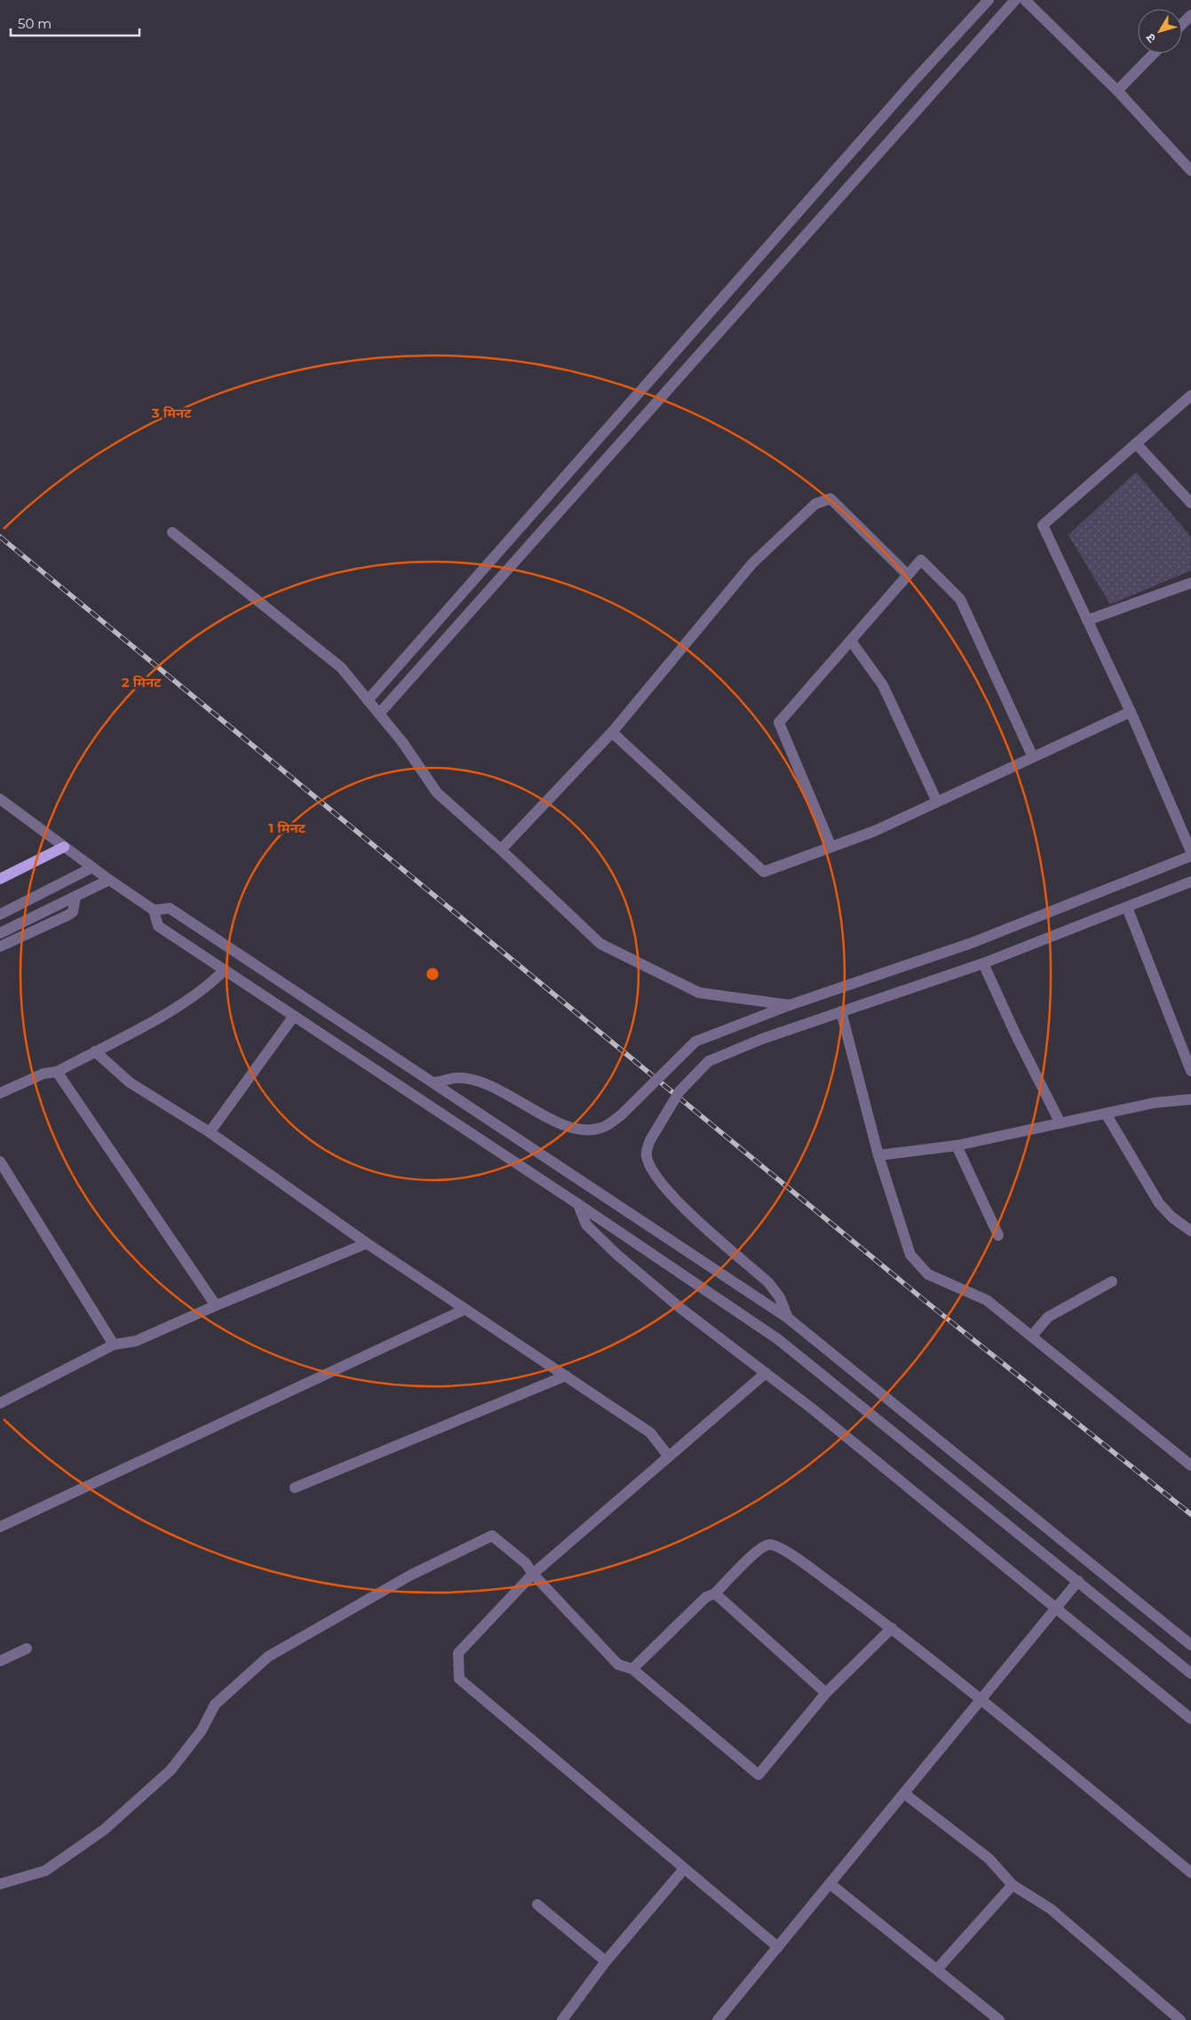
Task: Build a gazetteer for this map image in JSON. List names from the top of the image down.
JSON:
{
  "scale_bar": "50 m",
  "north": "bottom left",
  "rings": ["3 मिनट", "2 मिनट", "1 मिनट"]
}
